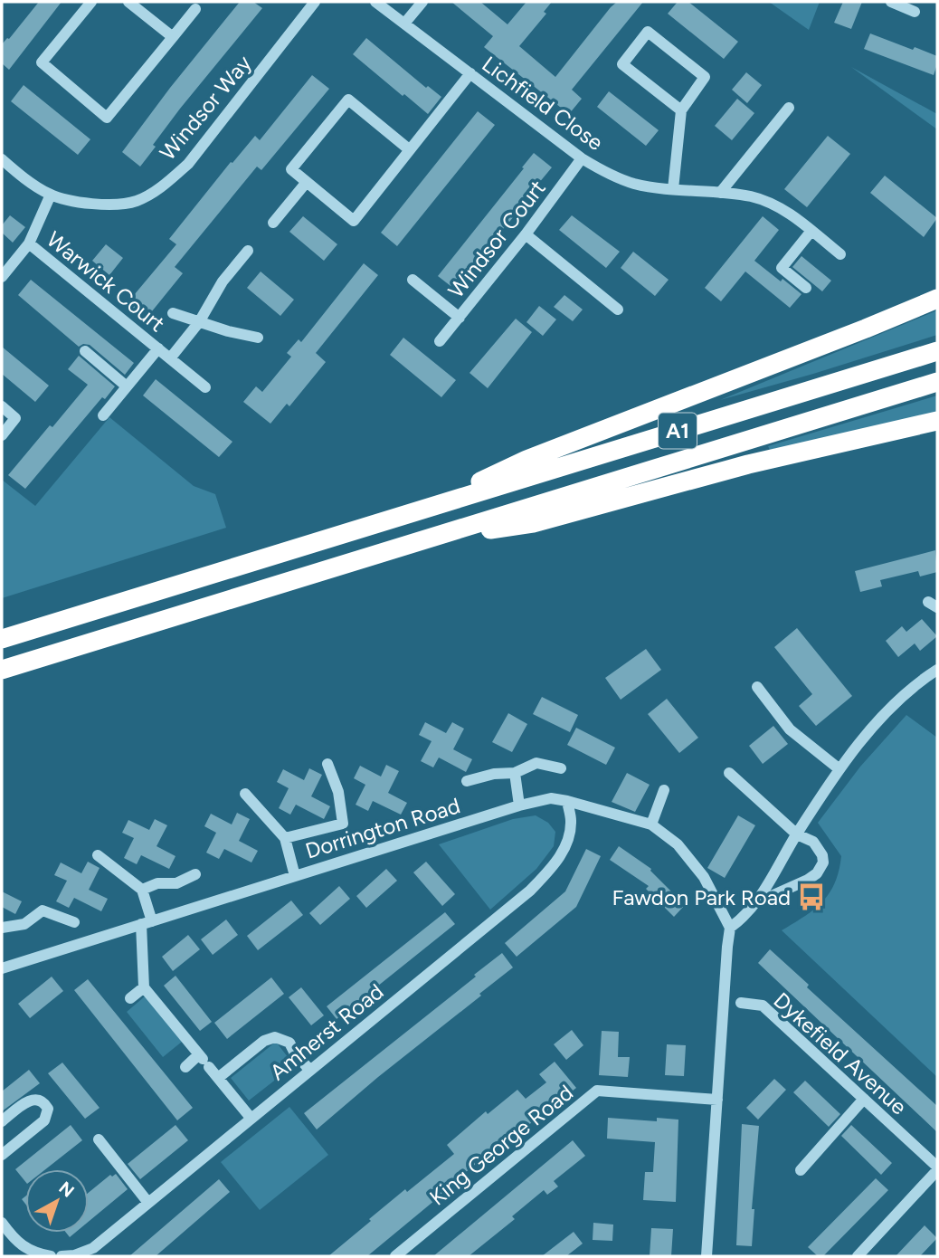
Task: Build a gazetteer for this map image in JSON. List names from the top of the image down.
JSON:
{
  "streets": {
    "highway": ["A1"],
    "street": [
      "Lichfield Close",
      "Windsor Way",
      "Windsor Court",
      "Warwick Court",
      "Dorrington Road",
      "Amherst Road",
      "Dykefield Avenue",
      "King George Road"
    ]
  },
  "crossings": [
    ["Lichfield Close", "Windsor Court"],
    ["Dorrington Road", "Amherst Road"]
  ],
  "places": {
    "bus stop": ["Fawdon Park Road"]
  },
  "north": "top right"
}
